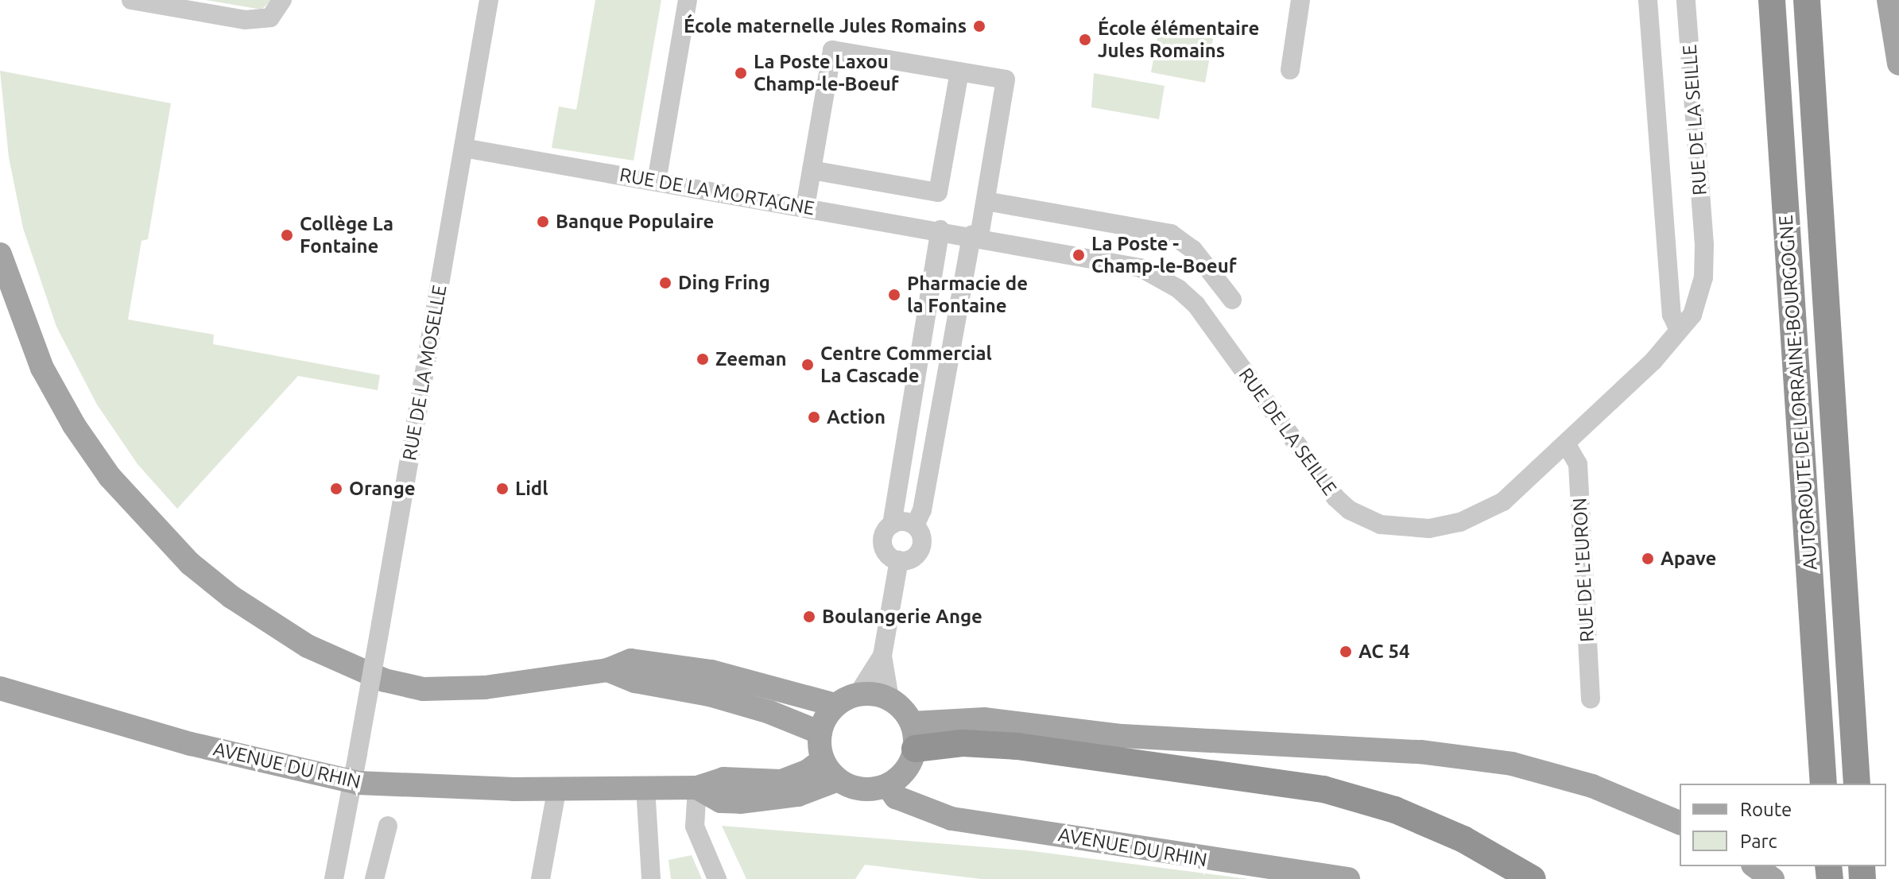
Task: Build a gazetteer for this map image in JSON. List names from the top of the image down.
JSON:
{
  "streets": {
    "highway": ["AUTOROUTE DE LORRAINE-BOURGOGNE"],
    "main road": ["AVENUE DU RHIN"],
    "street": [
      "RUE DE LA SEILLE",
      "RUE DE LA MORTAGNE",
      "RUE DE LA MOSELLE",
      "RUE DE L'EURON"
    ]
  },
  "crossings": [
    ["RUE DE LA SEILLE", "RUE DE LA MORTAGNE"],
    ["RUE DE LA SEILLE", "RUE DE L'EURON"],
    ["RUE DE LA MORTAGNE", "RUE DE LA MOSELLE"],
    ["RUE DE LA MOSELLE", "AVENUE DU RHIN"]
  ],
  "places": [
    "École maternelle Jules Romains",
    "École élémentaire Jules Romains",
    "La Poste Laxou Champ-le-Boeuf",
    "Banque Populaire",
    "Collège La Fontaine",
    "La Poste - Champ-le-Boeuf",
    "Ding Fring",
    "Pharmacie de la Fontaine",
    "Zeeman",
    "Centre Commercial La Cascade",
    "Action",
    "Orange",
    "Lidl",
    "Apave",
    "Boulangerie Ange",
    "AC 54"
  ],
  "legend": ["Route", "Parc"]
}
